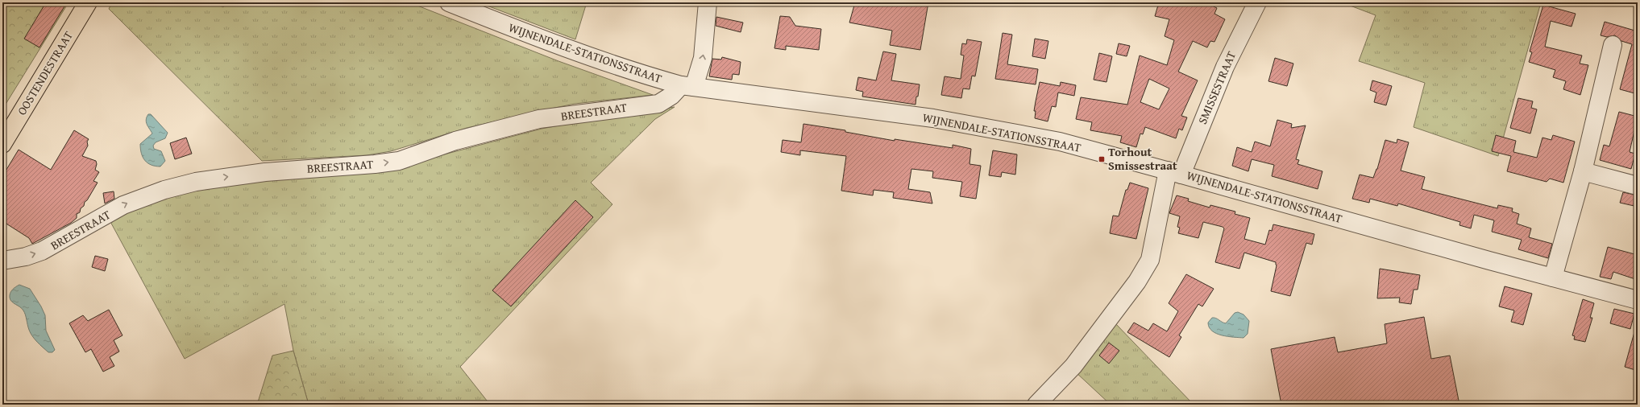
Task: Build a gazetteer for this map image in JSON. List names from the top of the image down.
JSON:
{
  "streets": {
    "main road": ["OOSTENDESTRAAT"],
    "street": ["WIJNENDALE-STATIONSSTRAAT", "SMISSESTRAAT", "BREESTRAAT"]
  },
  "crossings": [
    ["WIJNENDALE-STATIONSSTRAAT", "SMISSESTRAAT"],
    ["WIJNENDALE-STATIONSSTRAAT", "BREESTRAAT"]
  ],
  "one_way": ["BREESTRAAT"],
  "places": {
    "transit": ["Torhout Smissestraat"]
  }
}
